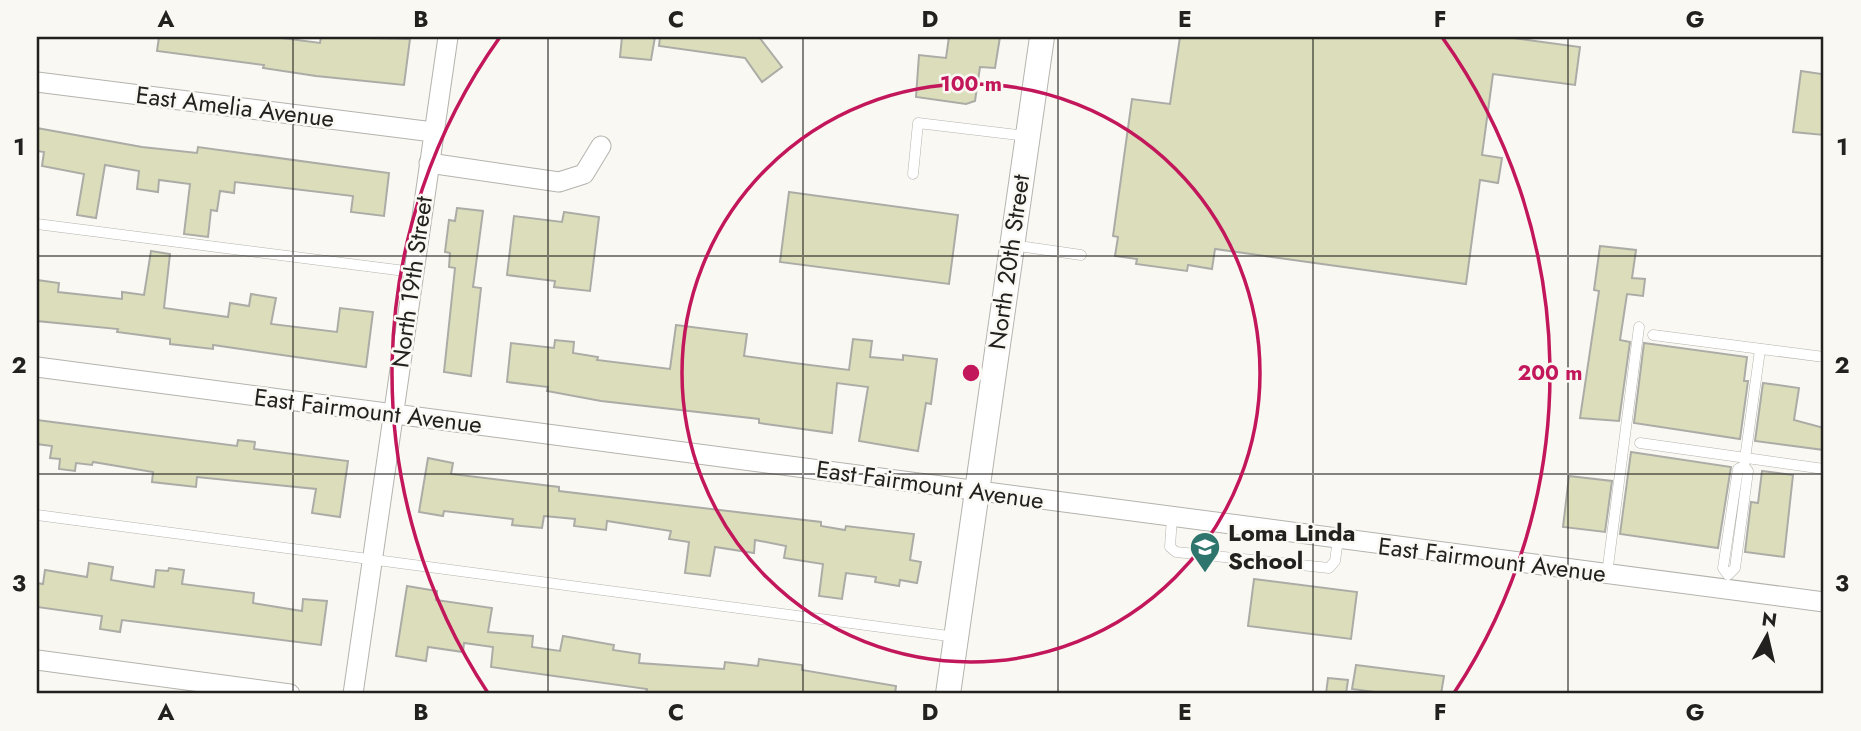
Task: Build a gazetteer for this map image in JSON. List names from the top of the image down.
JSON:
{
  "streets": {
    "street": [
      "East Amelia Avenue",
      "North 20th Street",
      "North 19th Street",
      "East Fairmount Avenue"
    ]
  },
  "crossings": [
    ["East Amelia Avenue", "North 19th Street"],
    ["North 20th Street", "East Fairmount Avenue"],
    ["North 19th Street", "East Fairmount Avenue"]
  ],
  "places": {
    "school or university": ["Loma Linda School"]
  },
  "north": "top",
  "grid": {
    "columns": [
      "A",
      "B",
      "C",
      "D",
      "E",
      "F",
      "G"
    ],
    "rows": ["1", "2", "3"]
  },
  "rings": ["100 m", "200 m"]
}
